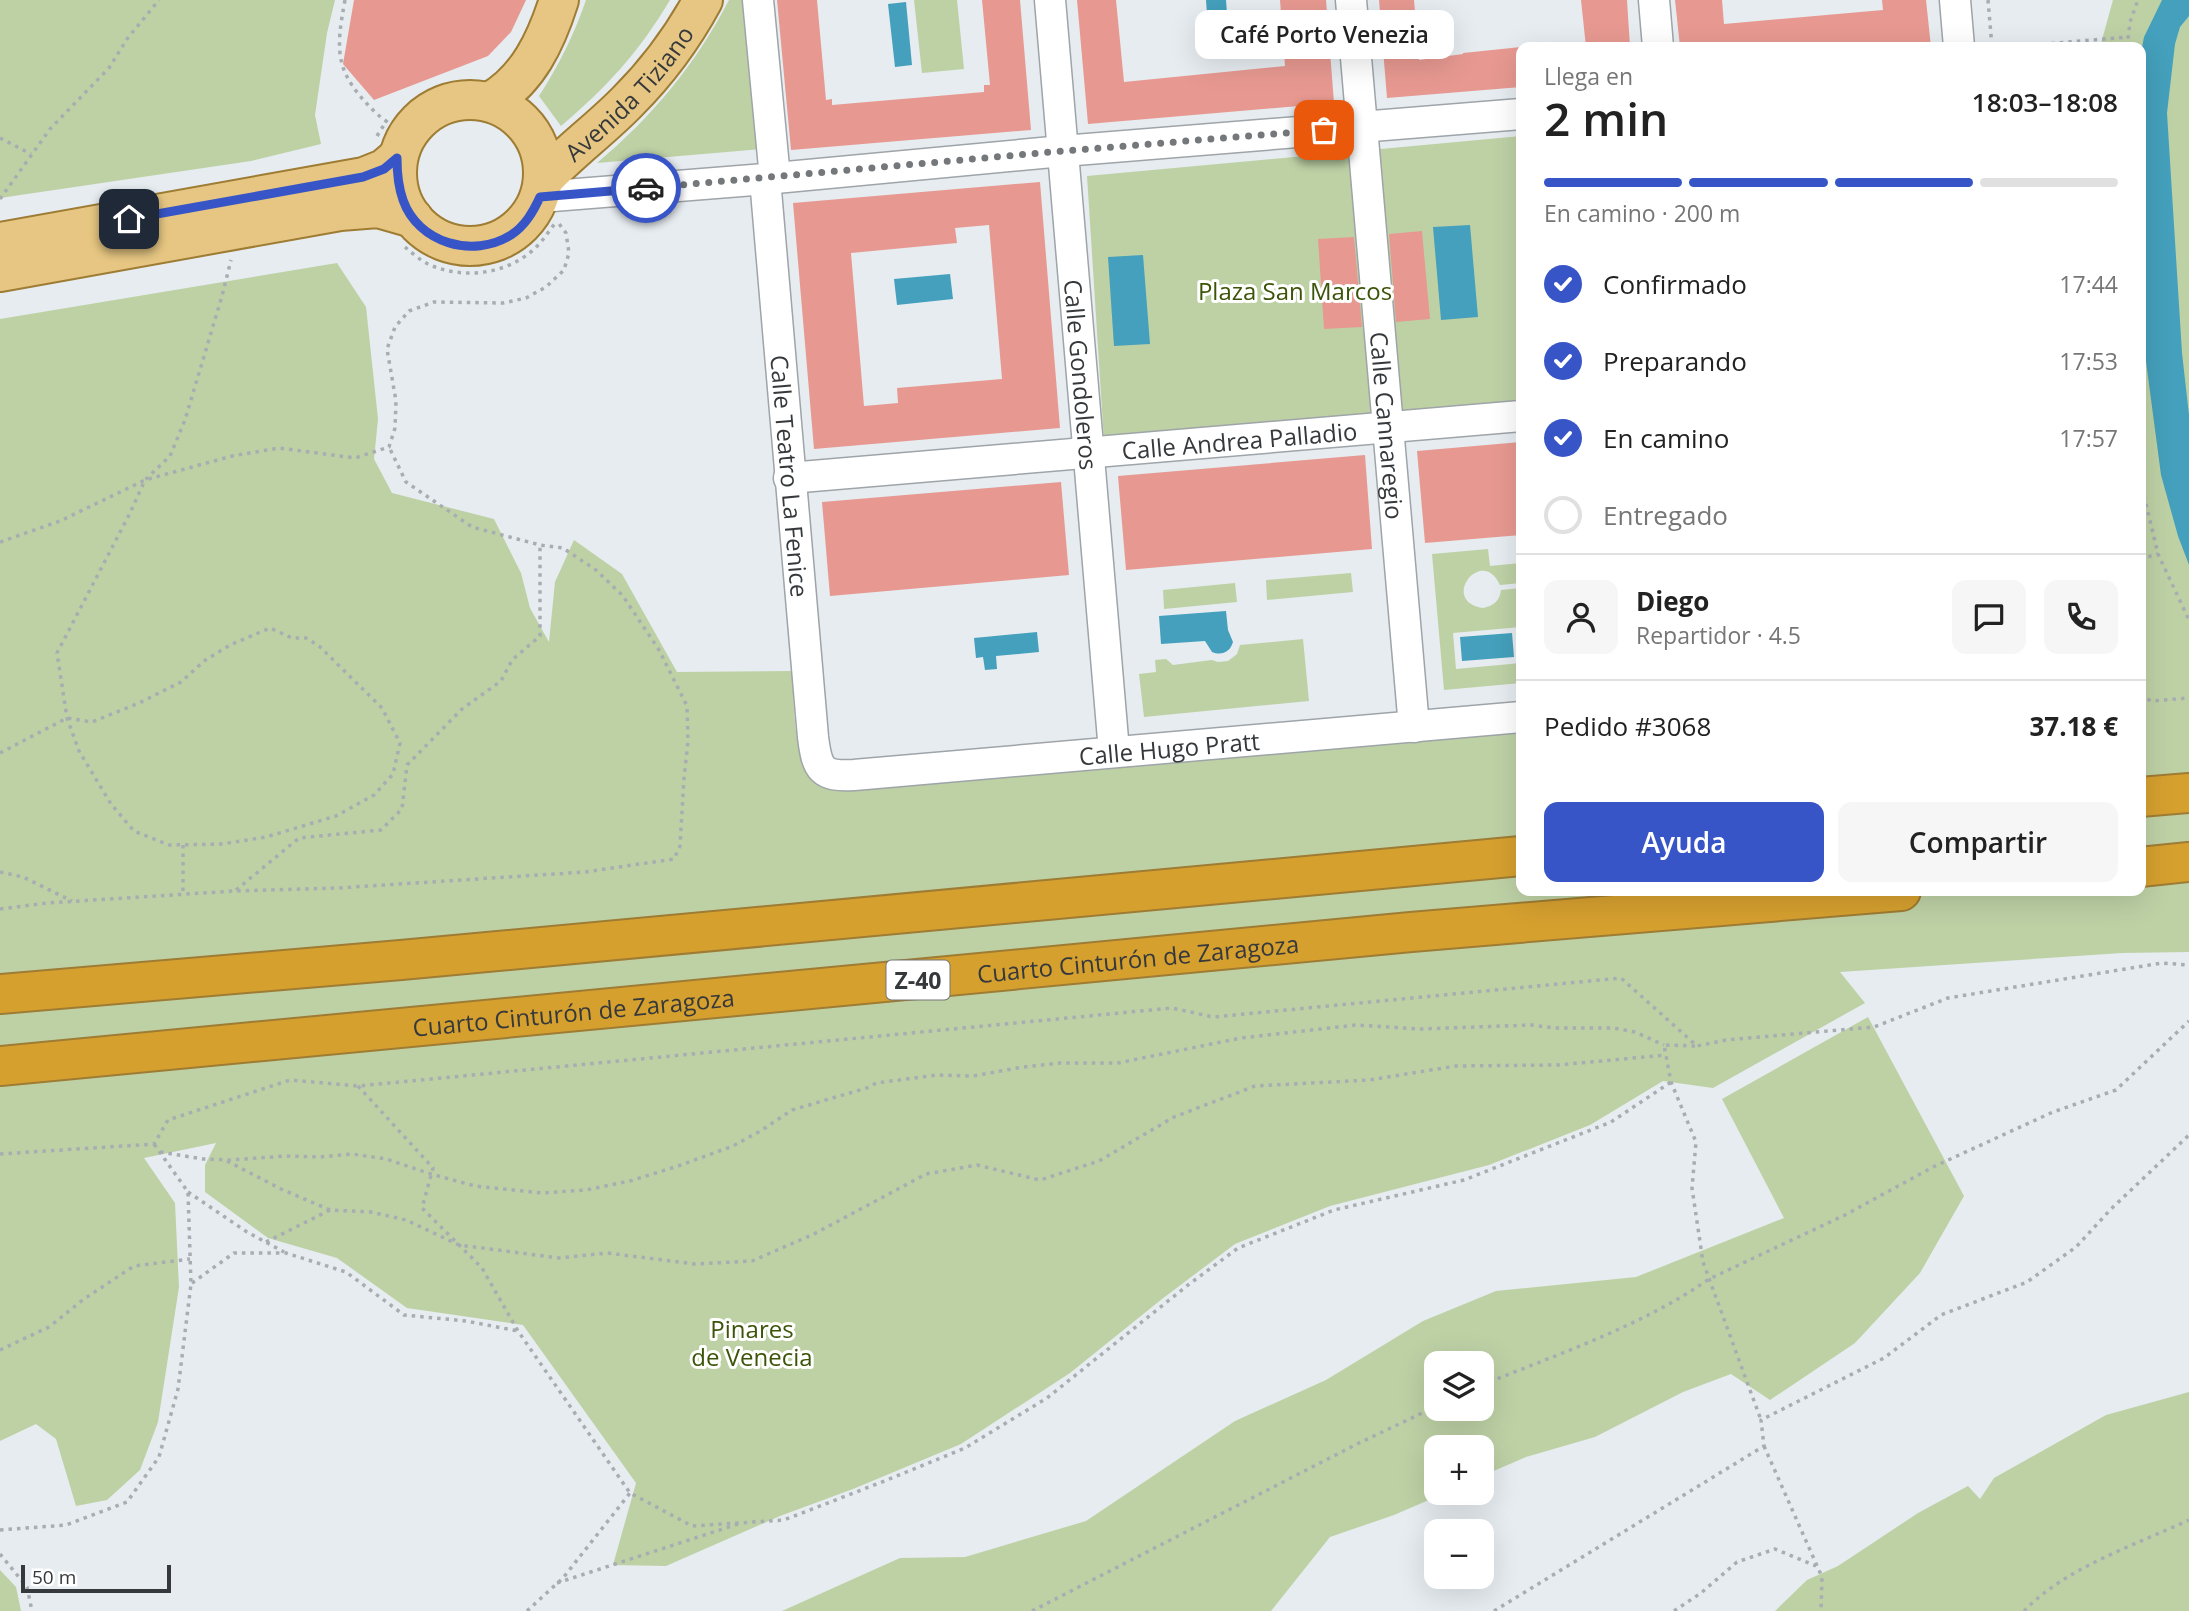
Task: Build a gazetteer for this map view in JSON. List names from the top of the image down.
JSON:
{
  "streets": {
    "highway": ["Cuarto Cinturón de Zaragoza", "Z-40"],
    "main road": ["Avenida Tiziano"],
    "street": [
      "Calle Gondoleros",
      "Calle Cannaregio",
      "Calle Andrea Palladio",
      "Calle Teatro La Fenice",
      "Calle Hugo Pratt"
    ]
  },
  "crossings": [
    ["Calle Gondoleros", "Calle Andrea Palladio"],
    ["Calle Gondoleros", "Calle Hugo Pratt"],
    ["Calle Cannaregio", "Calle Andrea Palladio"],
    ["Calle Cannaregio", "Calle Hugo Pratt"],
    ["Calle Andrea Palladio", "Calle Teatro La Fenice"],
    ["Calle Teatro La Fenice", "Calle Hugo Pratt"]
  ],
  "parks": ["Plaza San Marcos", "Pinares de Venecia"],
  "places": ["Café Porto Venezia"],
  "scale_bar": "50 m",
  "page": {
    "bubble": "Café Porto Venezia",
    "heading": ["2 min", "Llega en", "18:03–18:08"],
    "panel": [
      "Diego",
      "Repartidor · 4.5",
      "Pedido #3068",
      "37.18 €"
    ],
    "bar": "En camino · 200 m",
    "list": [
      ["Confirmado", "17:44"],
      ["Preparando", "17:53"],
      ["En camino", "17:57"],
      "Entregado"
    ],
    "buttons": ["Ayuda", "Compartir"],
    "map_buttons": ["+", "−"],
    "scale": "50 m"
  }
}
